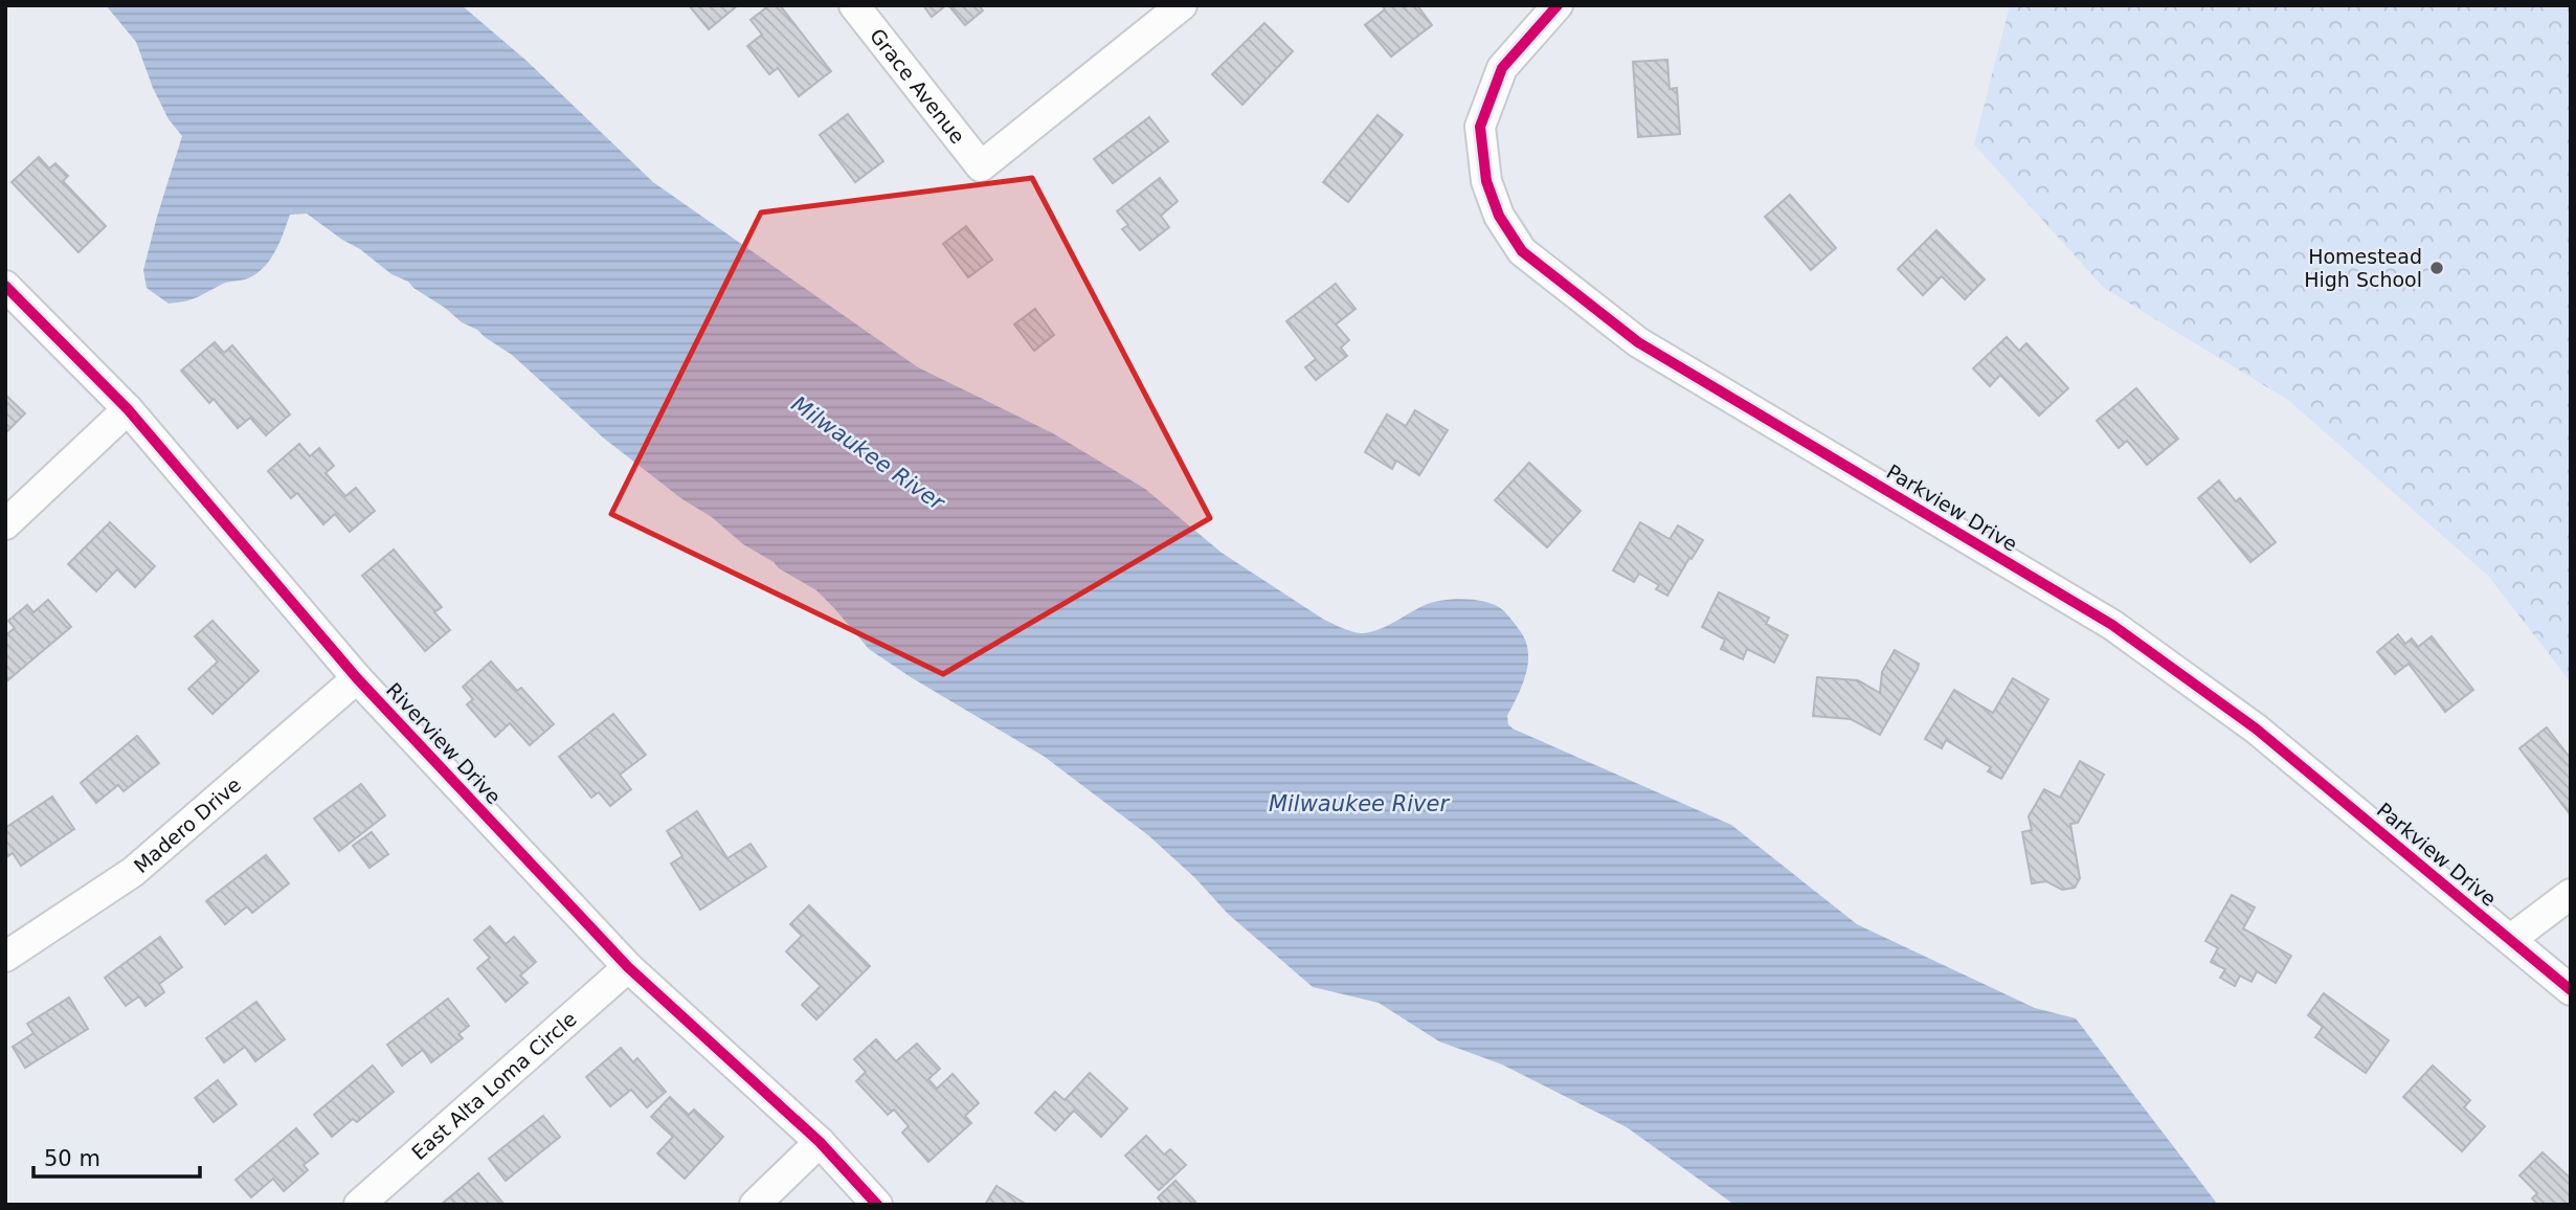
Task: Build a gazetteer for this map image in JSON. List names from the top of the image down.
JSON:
{
  "streets": {
    "street": [
      "Grace Avenue",
      "Parkview Drive",
      "Riverview Drive",
      "Madero Drive",
      "East Alta Loma Circle"
    ]
  },
  "crossings": [
    ["Riverview Drive", "Madero Drive"],
    ["Riverview Drive", "East Alta Loma Circle"]
  ],
  "water": ["Milwaukee River"],
  "places": ["Homestead High School"],
  "scale_bar": "50 m"
}
